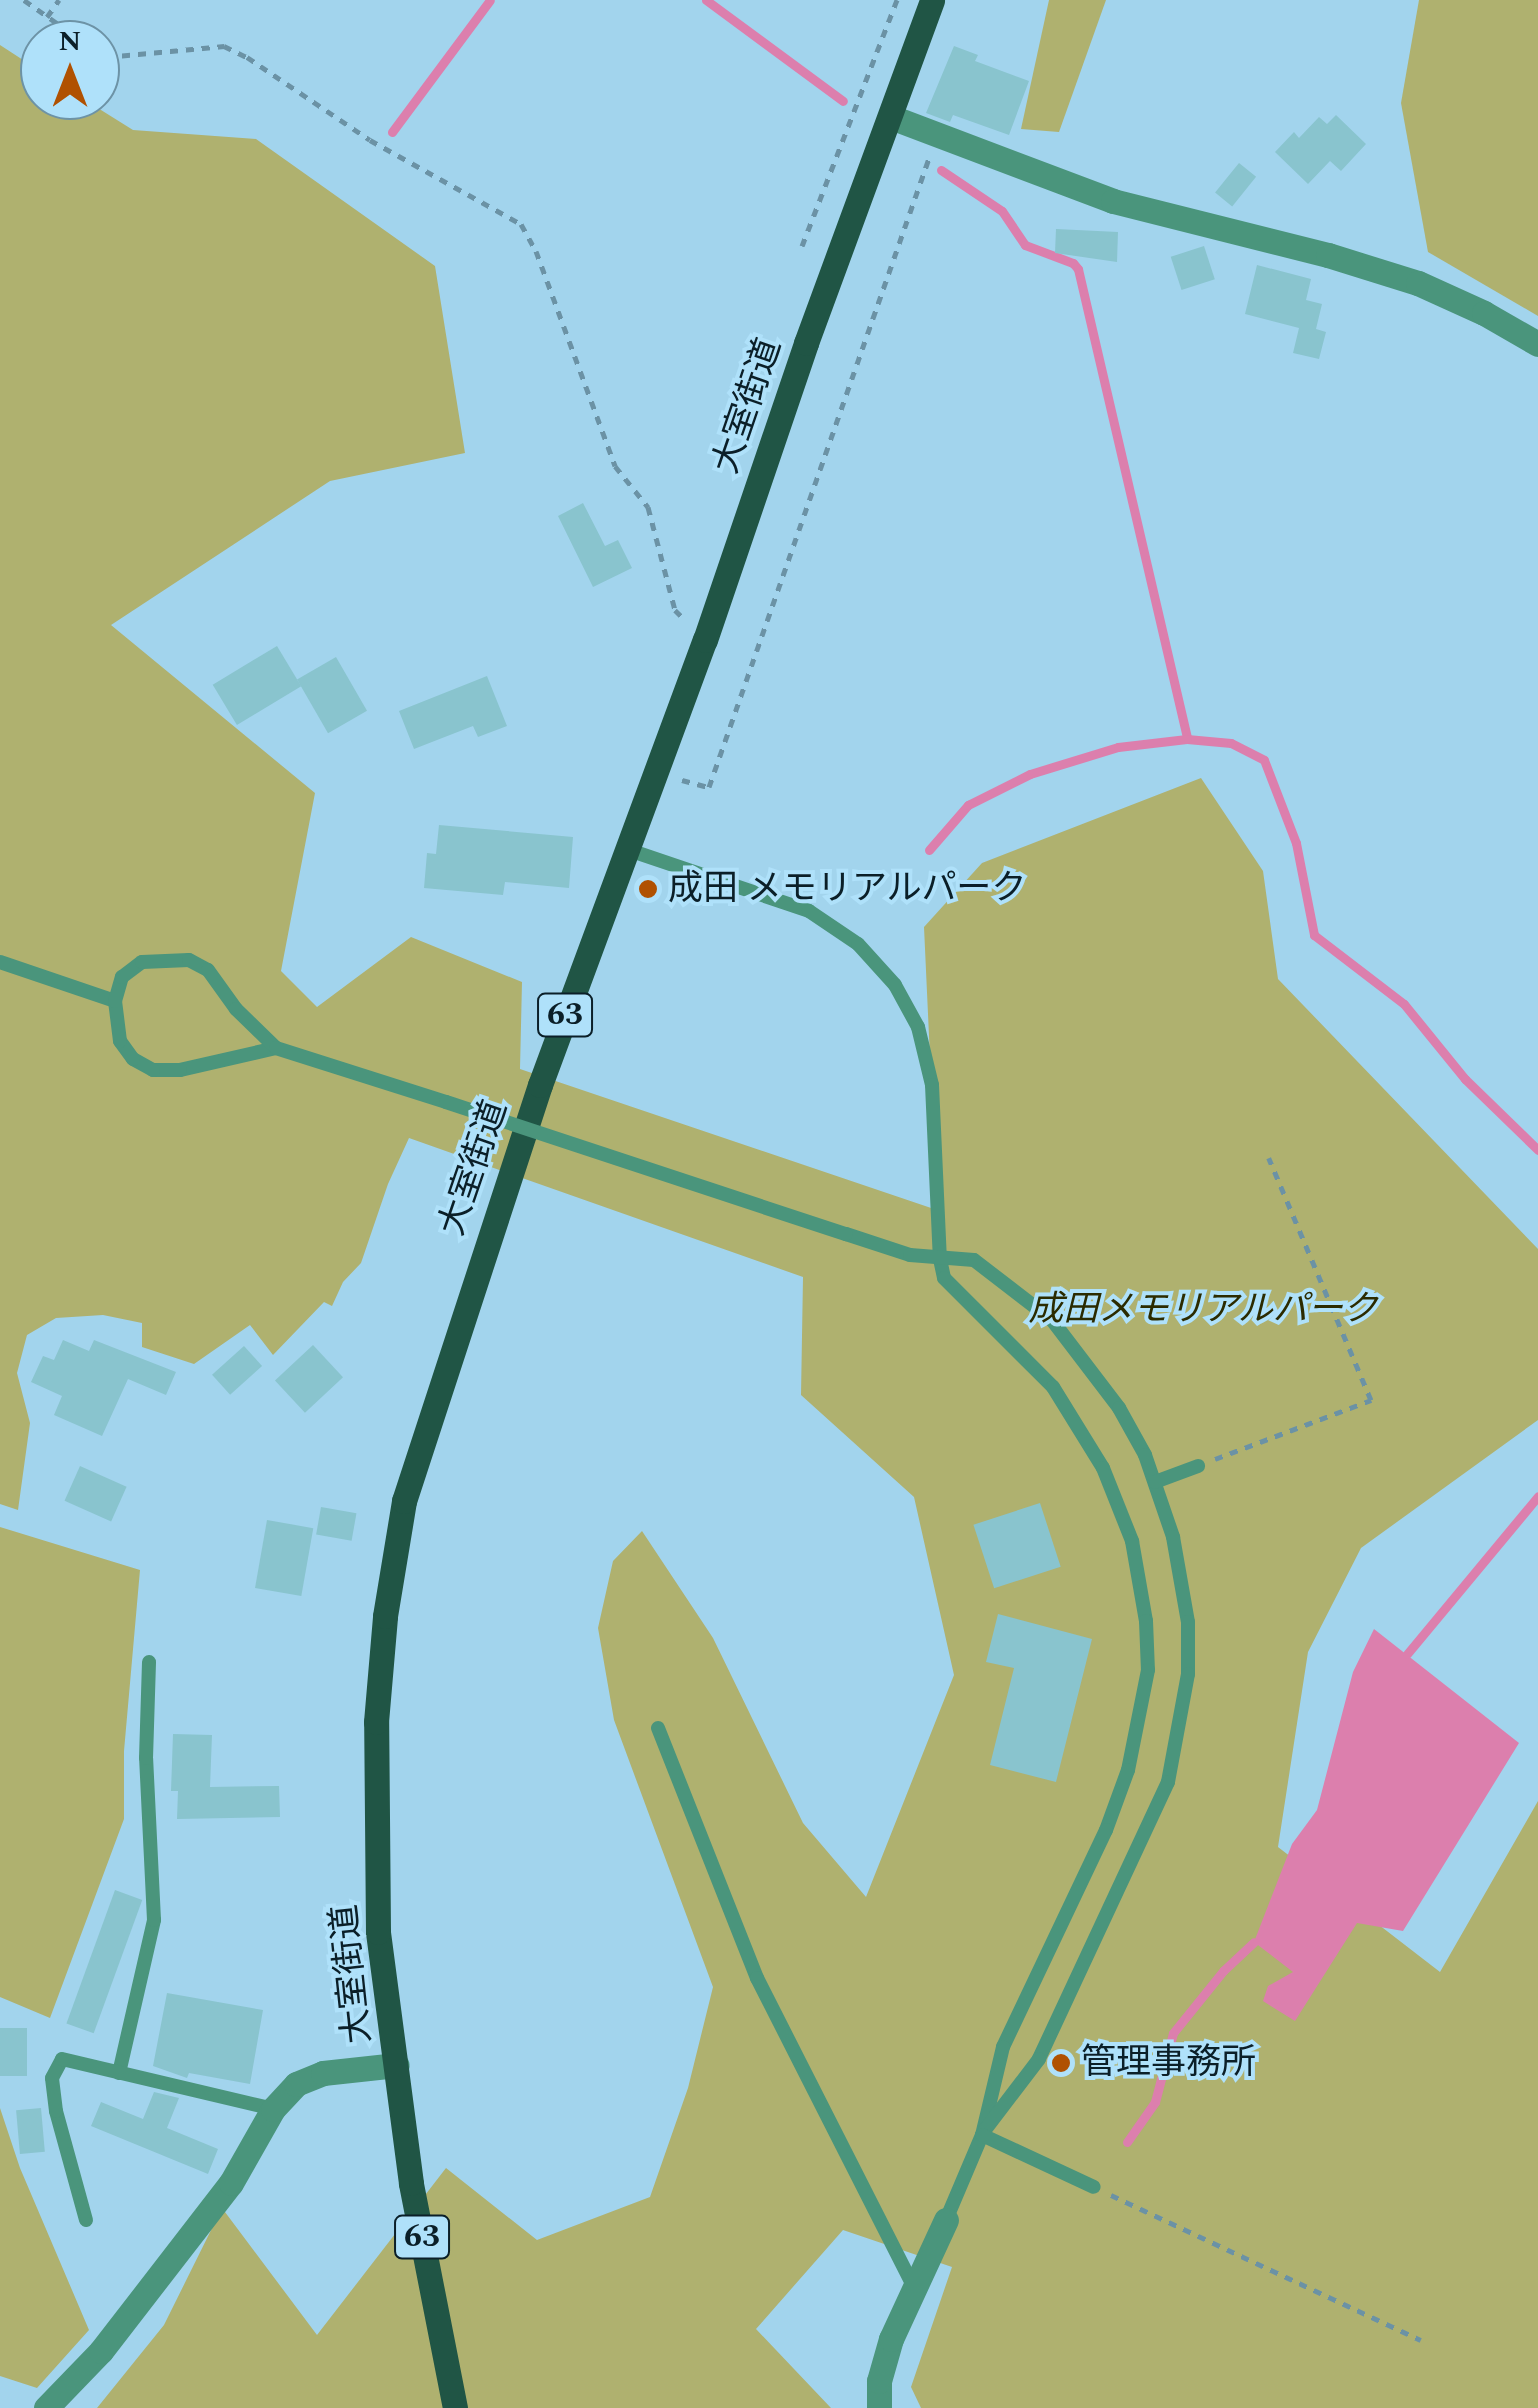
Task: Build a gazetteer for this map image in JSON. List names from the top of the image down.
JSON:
{
  "streets": {
    "main road": ["大室街道", "63"]
  },
  "parks": ["成田メモリアルパーク"],
  "places": ["成田 メモリアルパーク", "管理事務所"],
  "north": "top"
}
